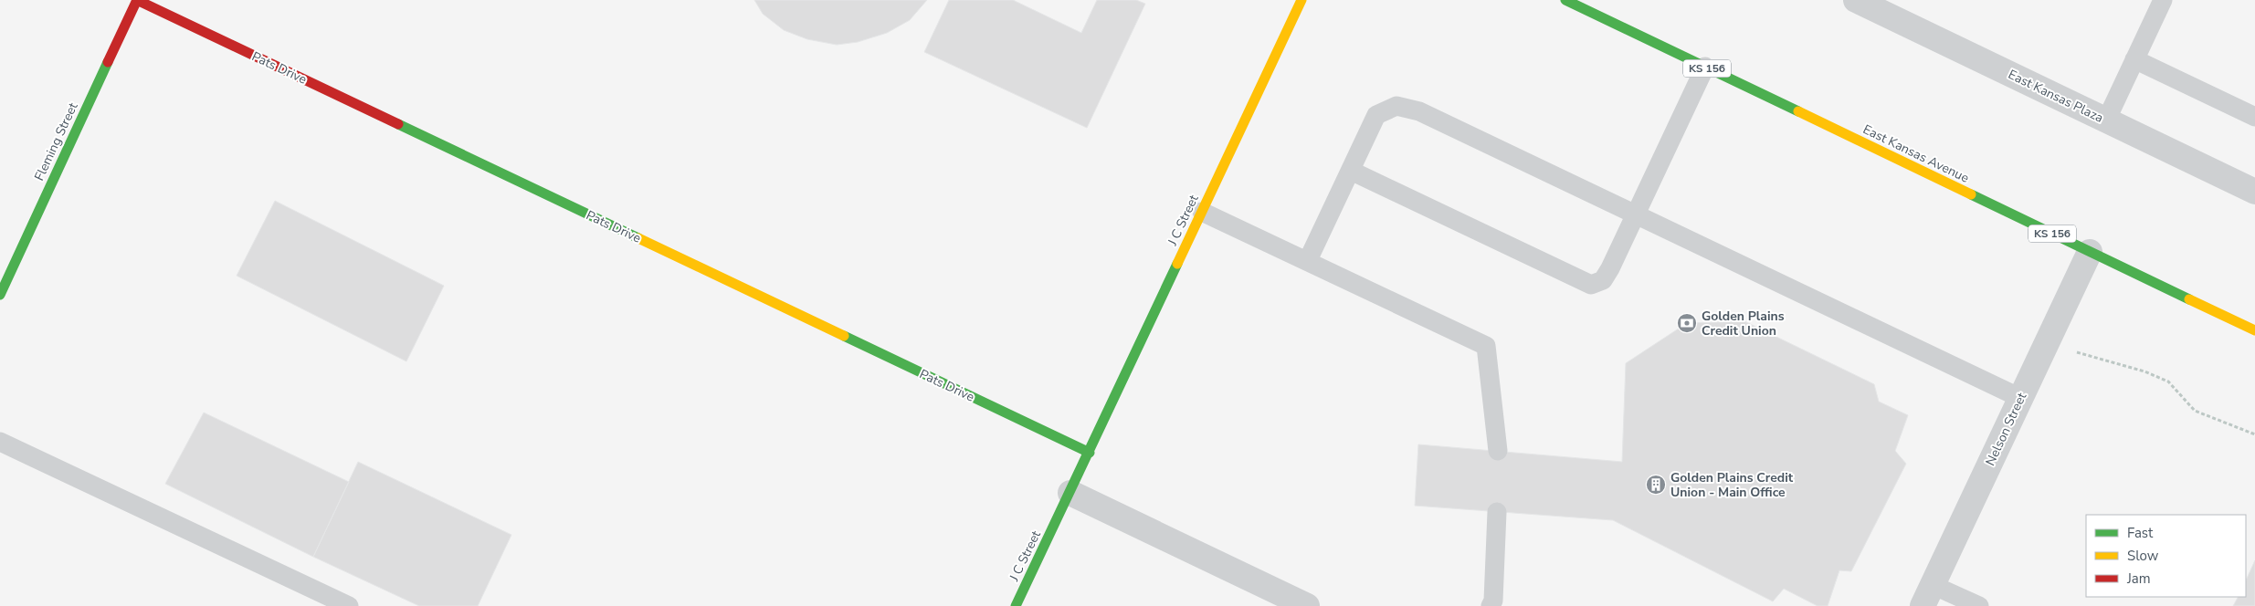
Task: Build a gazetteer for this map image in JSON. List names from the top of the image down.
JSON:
{
  "streets": {
    "street": [
      "Pats Drive",
      "KS 156",
      "East Kansas Plaza",
      "Fleming Street",
      "East Kansas Avenue",
      "J C Street",
      "Nelson Street"
    ]
  },
  "crossings": [
    ["Pats Drive", "Fleming Street"],
    ["Pats Drive", "J C Street"],
    ["East Kansas Avenue", "Nelson Street"]
  ],
  "places": {
    "bank": ["Golden Plains Credit Union"],
    "building": ["Golden Plains Credit Union - Main Office"]
  },
  "legend": ["Fast", "Slow", "Jam"]
}
